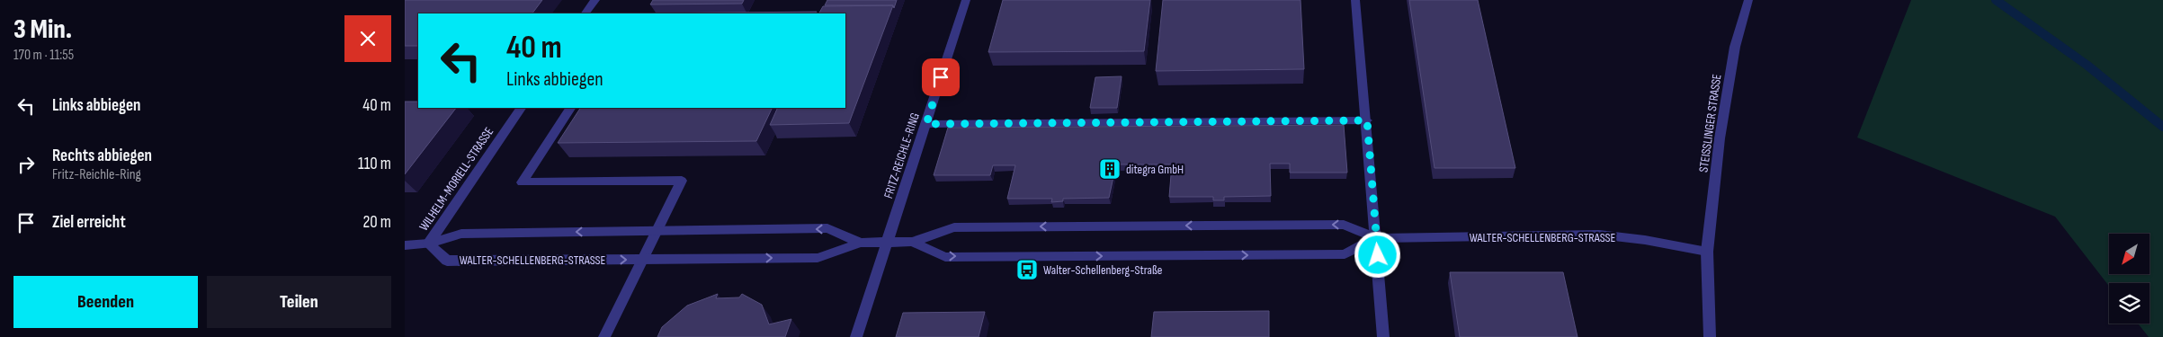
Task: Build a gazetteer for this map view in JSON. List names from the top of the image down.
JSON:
{
  "streets": {
    "street": [
      "STEISSLINGER STRASSE",
      "FRITZ-REICHLE-RING",
      "WILHELM-MORIELL-STRASSE",
      "WALTER-SCHELLENBERG-STRASSE"
    ]
  },
  "crossings": [
    ["STEISSLINGER STRASSE", "WALTER-SCHELLENBERG-STRASSE"],
    ["FRITZ-REICHLE-RING", "WALTER-SCHELLENBERG-STRASSE"],
    ["WILHELM-MORIELL-STRASSE", "WALTER-SCHELLENBERG-STRASSE"]
  ],
  "places": {
    "building": ["ditegra GmbH"],
    "bus stop": ["Walter-Schellenberg-Straße"]
  },
  "north": "bottom left",
  "page": {
    "heading": ["3 Min.", "170 m · 11:55"],
    "turn": ["40 m", "Links abbiegen"],
    "list": [
      {
        "name": "Links abbiegen",
        "value": "40 m"
      },
      {
        "name": "Rechts abbiegen",
        "note": "Fritz-Reichle-Ring",
        "value": "110 m"
      },
      {
        "name": "Ziel erreicht",
        "value": "20 m"
      }
    ],
    "buttons": ["Beenden", "Teilen"]
  }
}
